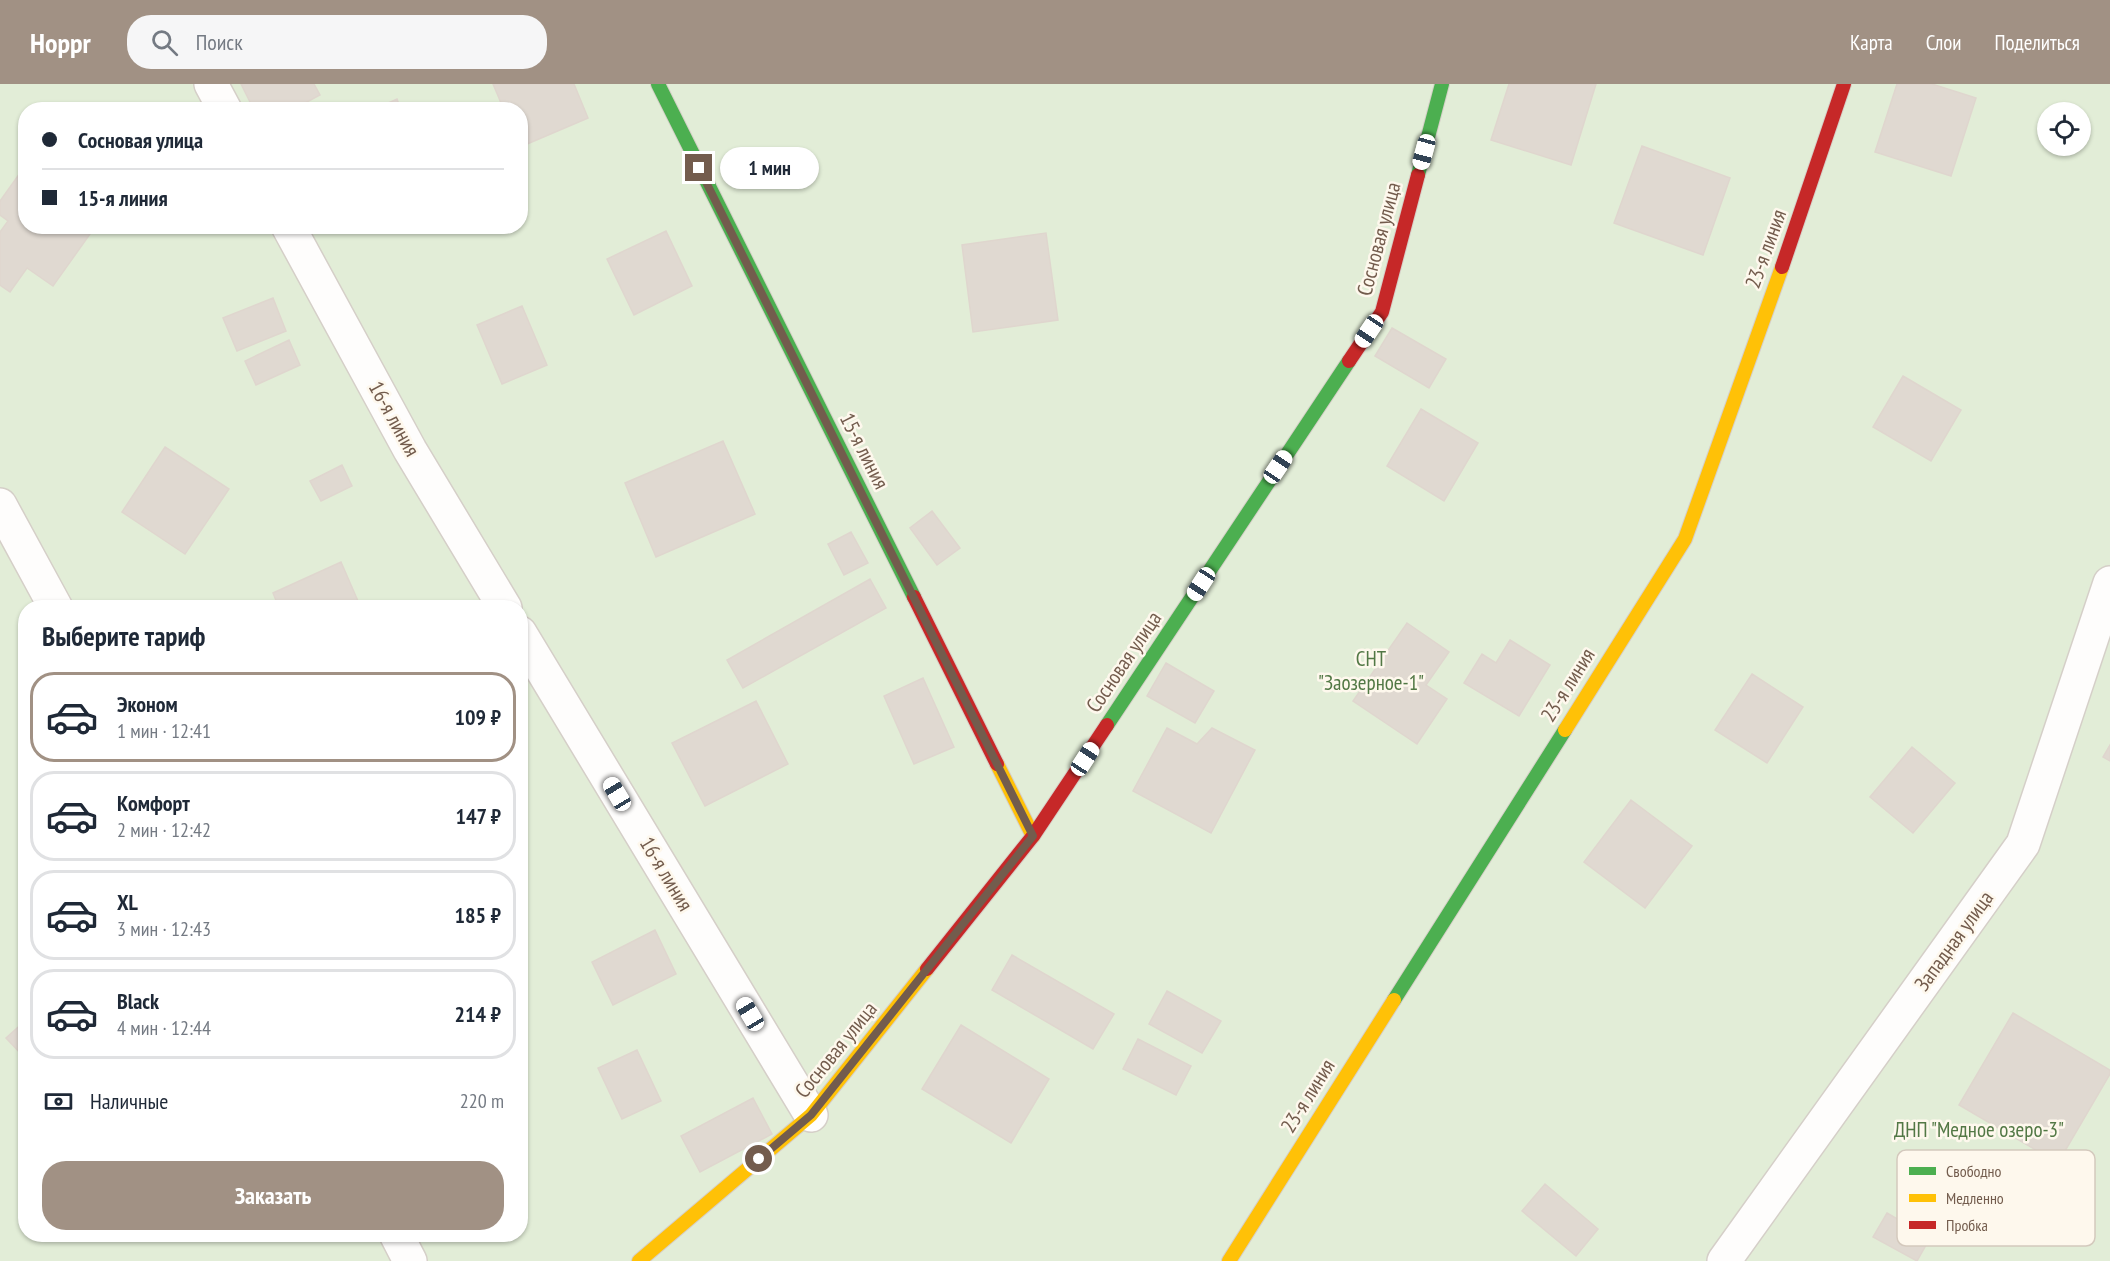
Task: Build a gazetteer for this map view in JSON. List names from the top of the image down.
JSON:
{
  "streets": {
    "street": [
      "Сосновая улица",
      "23-я линия",
      "16-я линия",
      "15-я линия",
      "Западная улица"
    ]
  },
  "crossings": [
    ["Сосновая улица", "16-я линия"],
    ["Сосновая улица", "15-я линия"]
  ],
  "parks": ["СНТ \"Заозерное-1\"", "ДНП \"Медное озеро-3\""],
  "legend": ["Свободно", "Медленно", "Пробка"],
  "page": {
    "header": "Hoppr",
    "search": "Поиск",
    "nav": ["Карта", "Слои", "Поделиться"],
    "banner": ["Сосновая улица", "15-я линия"],
    "bubble": "1 мин",
    "heading": "Выберите тариф",
    "list": [
      {
        "name": "Эконом",
        "note": "1 мин · 12:41",
        "value": "109 ₽"
      },
      {
        "name": "Комфорт",
        "note": "2 мин · 12:42",
        "value": "147 ₽"
      },
      {
        "name": "XL",
        "note": "3 мин · 12:43",
        "value": "185 ₽"
      },
      {
        "name": "Black",
        "note": "4 мин · 12:44",
        "value": "214 ₽"
      }
    ],
    "pay": ["Наличные", "220 m"],
    "buttons": "Заказать"
  }
}
